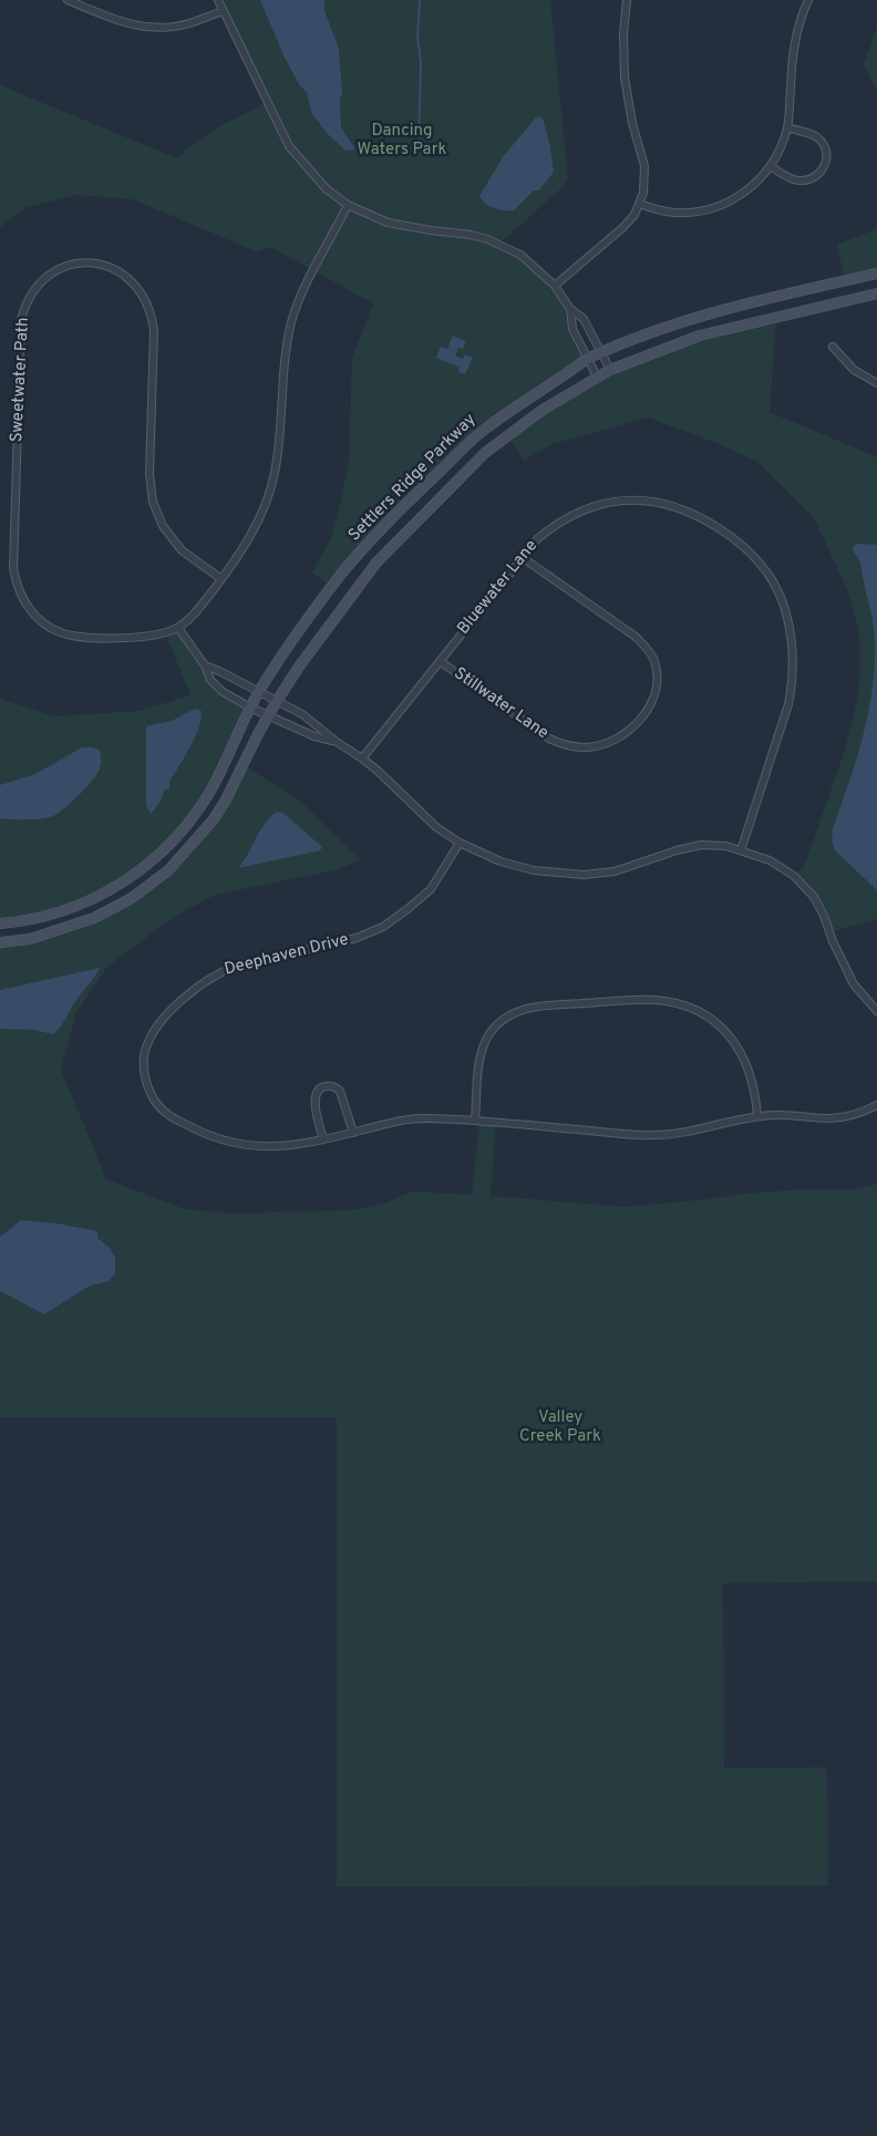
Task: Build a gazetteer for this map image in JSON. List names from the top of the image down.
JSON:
{
  "streets": {
    "street": [
      "Sweetwater Path",
      "Settlers Ridge Parkway",
      "Bluewater Lane",
      "Stillwater Lane",
      "Deephaven Drive"
    ]
  },
  "crossings": [
    ["Bluewater Lane", "Stillwater Lane"]
  ],
  "parks": ["Dancing Waters Park", "Valley Creek Park"]
}
